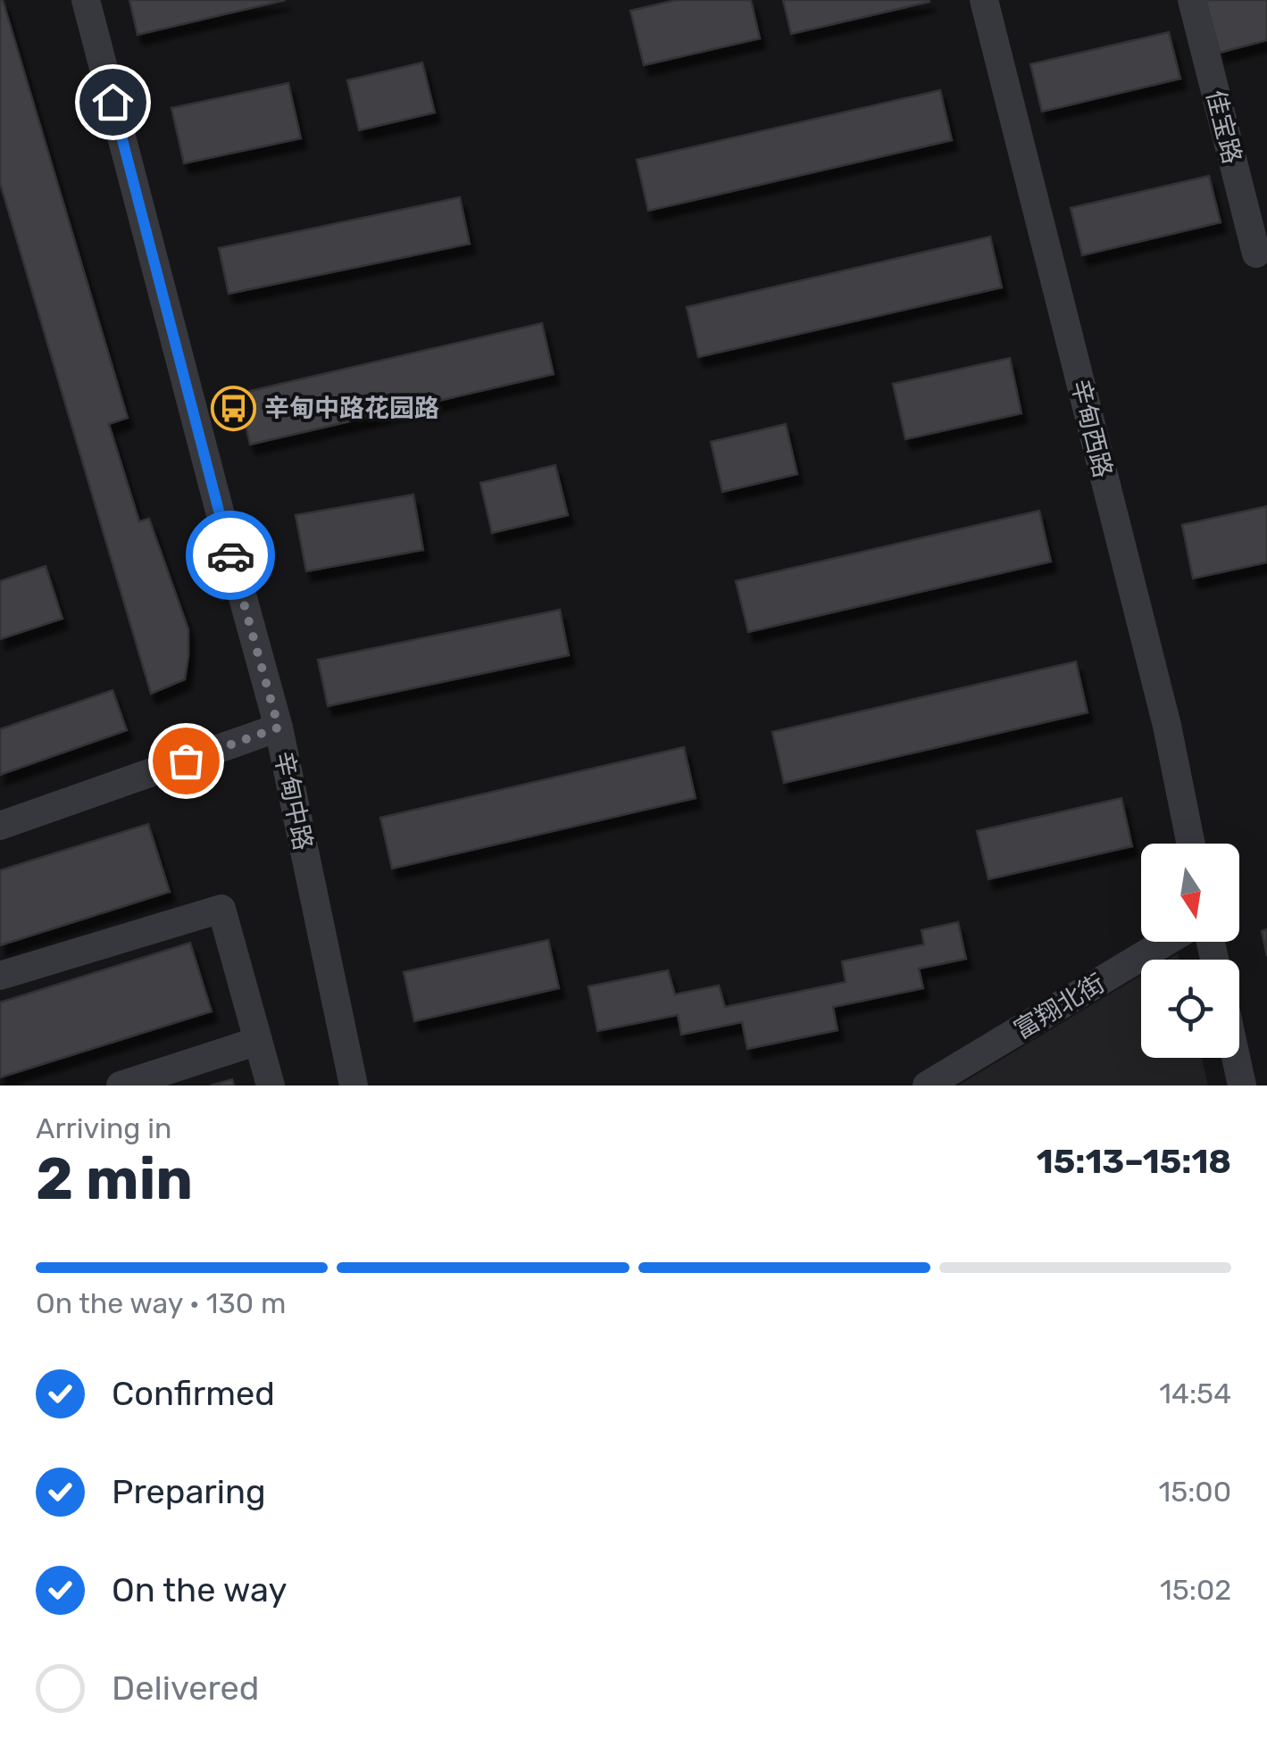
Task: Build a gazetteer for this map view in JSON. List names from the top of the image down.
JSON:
{
  "streets": {
    "street": [
      "佳宝路",
      "辛甸西路",
      "辛甸中路",
      "富翔北街"
    ]
  },
  "places": {
    "bus stop": ["辛甸中路花园路"]
  },
  "north": "bottom",
  "page": {
    "heading": ["2 min", "Arriving in", "15:13–15:18"],
    "bar": "On the way · 130 m",
    "list": [
      ["Confirmed", "14:54"],
      ["Preparing", "15:00"],
      ["On the way", "15:02"],
      "Delivered"
    ]
  }
}
